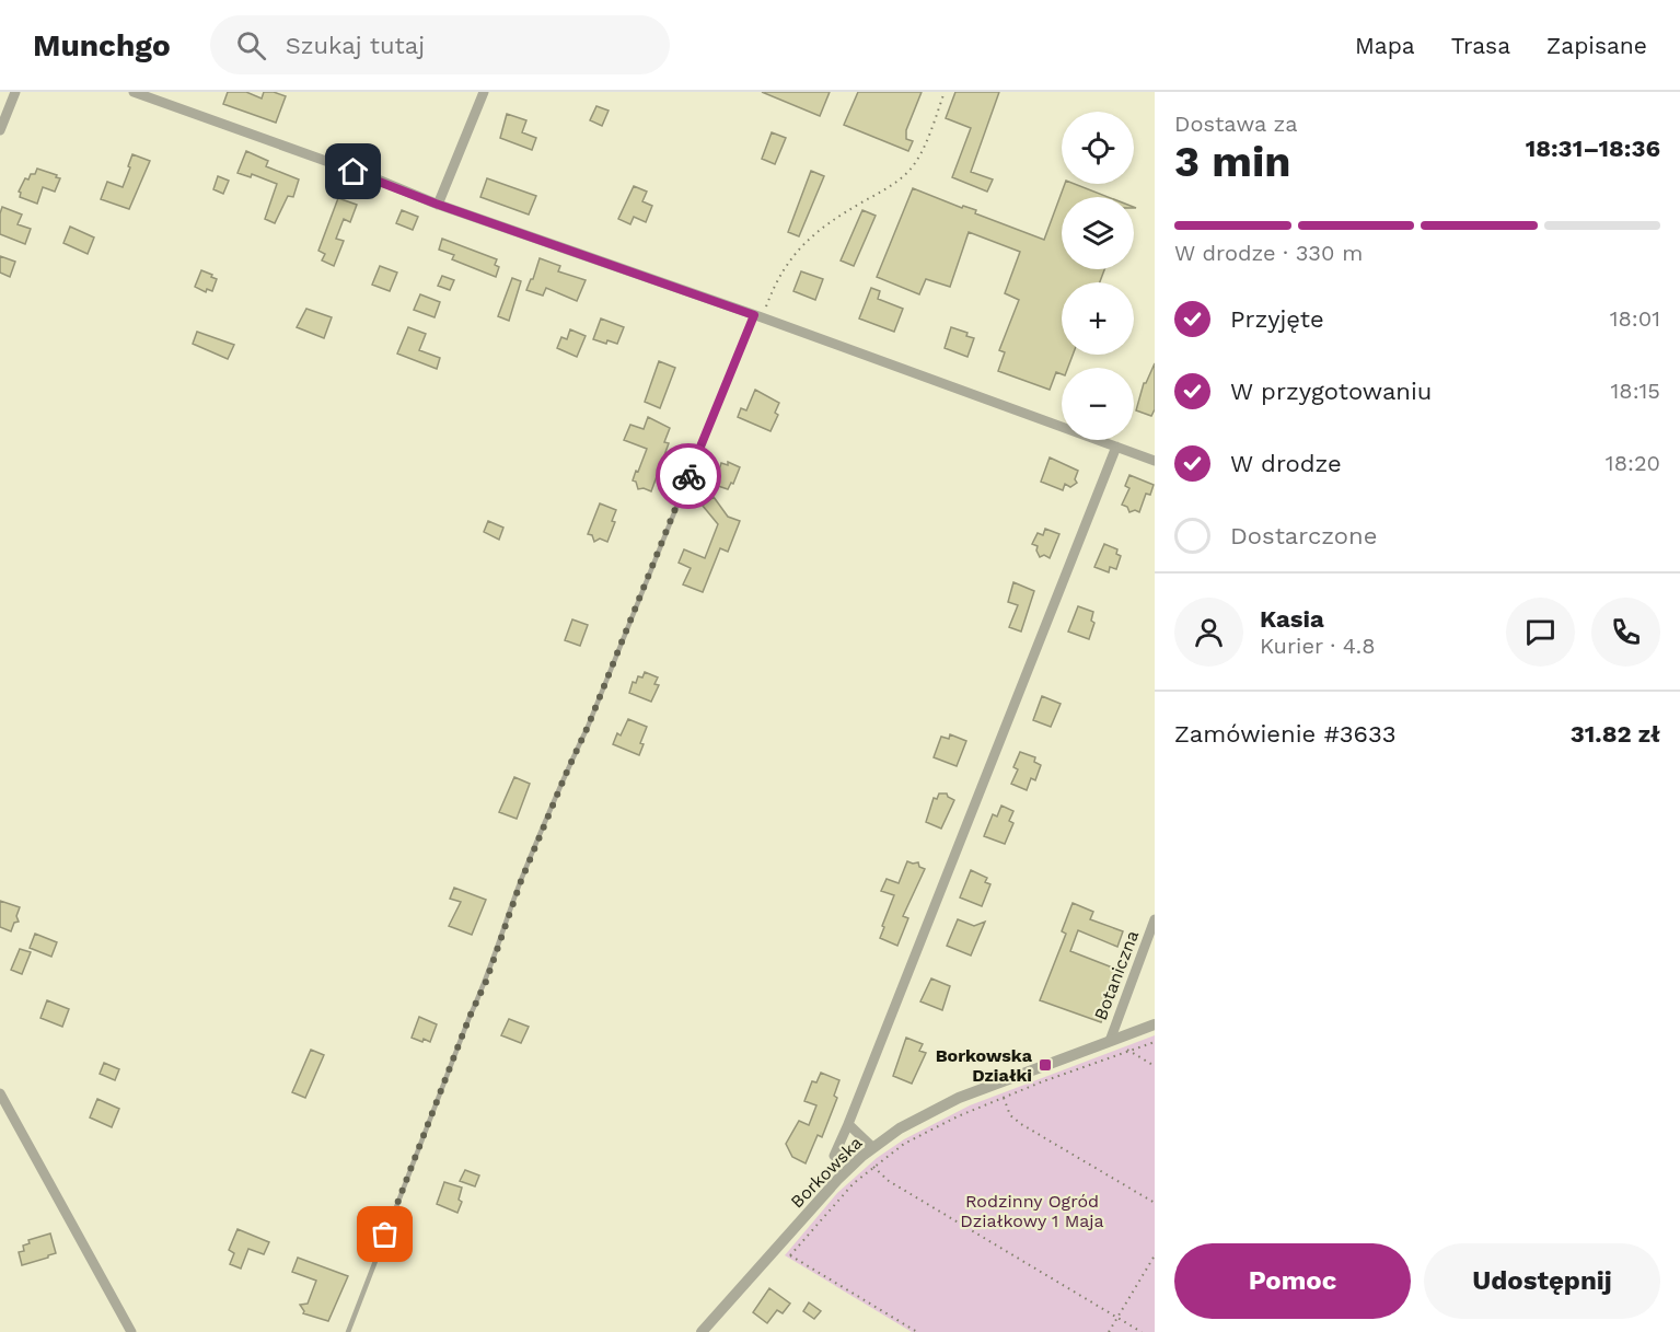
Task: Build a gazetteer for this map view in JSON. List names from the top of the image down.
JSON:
{
  "streets": {
    "street": ["Botaniczna", "Borkowska"]
  },
  "crossings": [
    ["Botaniczna", "Borkowska"]
  ],
  "parks": ["Rodzinny Ogród Działkowy 1 Maja"],
  "places": {
    "transit": ["Borkowska Działki"]
  },
  "page": {
    "header": "Munchgo",
    "search": "Szukaj tutaj",
    "nav": ["Mapa", "Trasa", "Zapisane"],
    "heading": ["3 min", "Dostawa za", "18:31–18:36"],
    "panel": [
      "Kasia",
      "Kurier · 4.8",
      "Zamówienie #3633",
      "31.82 zł"
    ],
    "map_buttons": ["+", "−"],
    "bar": "W drodze · 330 m",
    "list": [
      ["Przyjęte", "18:01"],
      ["W przygotowaniu", "18:15"],
      ["W drodze", "18:20"],
      "Dostarczone"
    ],
    "buttons": ["Pomoc", "Udostępnij"]
  }
}
